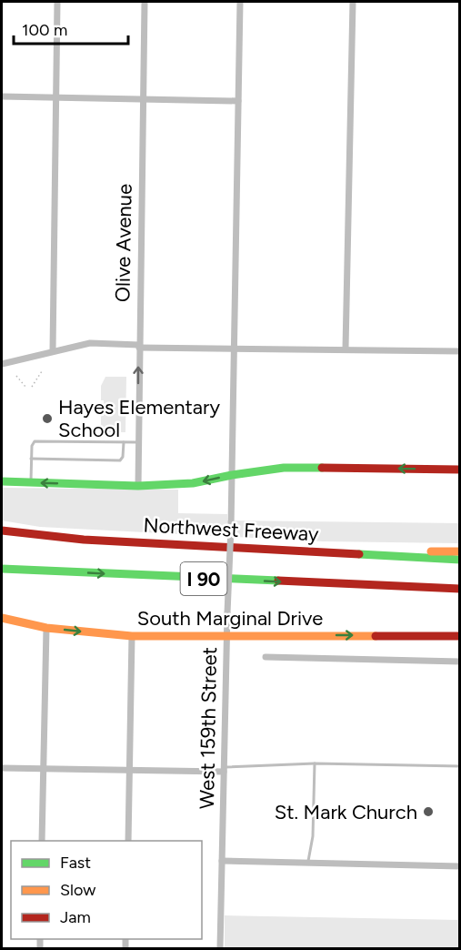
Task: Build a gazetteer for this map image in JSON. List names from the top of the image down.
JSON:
{
  "streets": {
    "main road": ["Northwest Freeway", "I 90", "South Marginal Drive"],
    "street": ["Olive Avenue", "West 159th Street"]
  },
  "crossings": [
    ["South Marginal Drive", "West 159th Street"]
  ],
  "places": ["Hayes Elementary School", "St. Mark Church"],
  "legend": ["Fast", "Slow", "Jam"],
  "scale_bar": "100 m"
}
